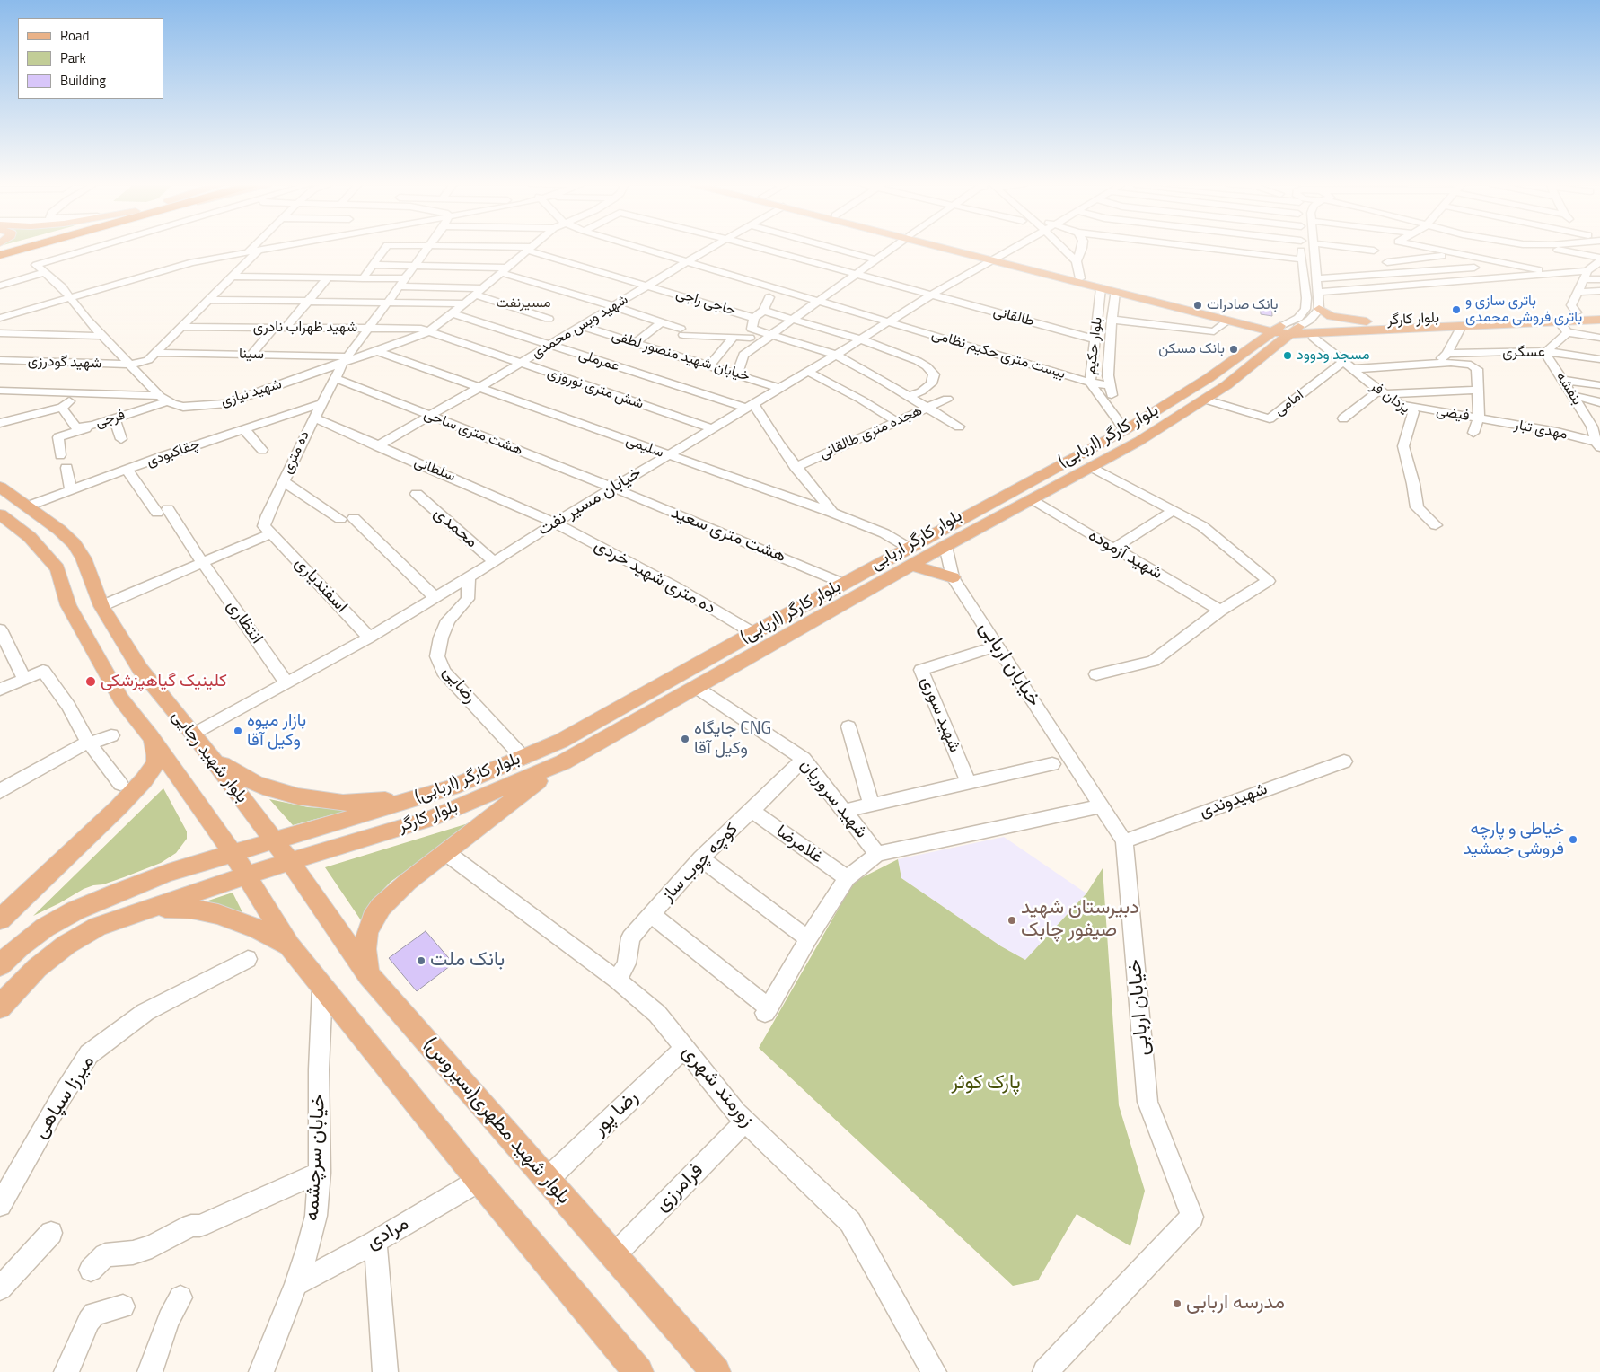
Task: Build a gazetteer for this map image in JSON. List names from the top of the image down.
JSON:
{
  "streets": {
    "main road": [
      "بلوار کارگر",
      "بلوار کارگر (اربابی)",
      "بلوار کارگر اربابی",
      "بلوار شهید رجایی",
      "بلوار شهید مطهری(سیروس)"
    ],
    "street": [
      "حاجی راجی",
      "طالقانی",
      "شهید ویس محمدی",
      "شهید ظهراب نادری",
      "بلوار حکیم",
      "عسگری",
      "سینا",
      "بیست متری حکیم نظامی",
      "خیابان شهید منصور لطفی",
      "عمرملی",
      "شهید گودرزی",
      "شش متری نوروزی",
      "بنفشه",
      "شهید نیازی",
      "یزدان فر",
      "امامی",
      "فیضی",
      "فرجی",
      "مهدی تبار",
      "هشت متری ساحی",
      "هجده متری طالقانی",
      "سلیمی",
      "ده متری",
      "چقاکبودی",
      "سلطانی",
      "خیابان مسیر نفت",
      "محمدی",
      "هشت متری سعید",
      "شهید آزموده",
      "ده متری شهید خردی",
      "اسفندیاری",
      "انتظاری",
      "خیابان اربابی",
      "رضایی",
      "شهید سوری",
      "شهید سروریان",
      "شهیدوندی",
      "غلامرضا",
      "کوچه چوب ساز",
      "زورمند شهری",
      "میرزا سپاهی",
      "رضا پور",
      "خیابان سرچشمه",
      "فرامرزی",
      "مرادی"
    ]
  },
  "crossings": [
    ["حاجی راجی", "شهید ویس محمدی"],
    ["حاجی راجی", "شهید نیازی"],
    ["طالقانی", "بلوار حکیم"],
    ["طالقانی", "خیابان مسیر نفت"],
    ["بلوار کارگر", "بلوار کارگر (اربابی)"],
    ["بلوار کارگر", "بلوار کارگر اربابی"],
    ["بلوار کارگر", "بلوار شهید رجایی"],
    ["بلوار کارگر", "بلوار شهید مطهری(سیروس)"],
    ["شهید ویس محمدی", "بیست متری حکیم نظامی"],
    ["شهید ویس محمدی", "خیابان شهید منصور لطفی"],
    ["شهید ویس محمدی", "عمرملی"],
    ["شهید ویس محمدی", "شش متری نوروزی"],
    ["شهید ویس محمدی", "هشت متری ساحی"],
    ["شهید ویس محمدی", "سلیمی"],
    ["شهید ویس محمدی", "سلطانی"],
    ["شهید ظهراب نادری", "شش متری نوروزی"],
    ["شهید ظهراب نادری", "شهید نیازی"],
    ["بلوار حکیم", "بیست متری حکیم نظامی"],
    ["بلوار حکیم", "بلوار کارگر (اربابی)"],
    ["عسگری", "بنفشه"],
    ["سینا", "شهید نیازی"],
    ["سینا", "ده متری"],
    ["بیست متری حکیم نظامی", "خیابان مسیر نفت"],
    ["خیابان شهید منصور لطفی", "خیابان مسیر نفت"],
    ["عمرملی", "شهید نیازی"],
    ["عمرملی", "خیابان مسیر نفت"],
    ["شش متری نوروزی", "شهید نیازی"],
    ["شش متری نوروزی", "خیابان مسیر نفت"],
    ["بنفشه", "مهدی تبار"],
    ["شهید نیازی", "فرجی"],
    ["شهید نیازی", "سلیمی"],
    ["شهید نیازی", "ده متری"],
    ["یزدان فر", "امامی"],
    ["یزدان فر", "فیضی"],
    ["امامی", "بلوار کارگر اربابی"],
    ["فیضی", "مهدی تبار"],
    ["هشت متری ساحی", "ده متری"],
    ["هشت متری ساحی", "خیابان مسیر نفت"],
    ["هشت متری ساحی", "هشت متری سعید"],
    ["بلوار کارگر (اربابی)", "سلیمی"],
    ["بلوار کارگر (اربابی)", "هشت متری سعید"],
    ["بلوار کارگر (اربابی)", "بلوار کارگر اربابی"],
    ["بلوار کارگر (اربابی)", "ده متری شهید خردی"],
    ["بلوار کارگر (اربابی)", "رضایی"],
    ["بلوار کارگر (اربابی)", "بلوار شهید رجایی"],
    ["سلیمی", "خیابان مسیر نفت"],
    ["ده متری", "چقاکبودی"],
    ["ده متری", "سلطانی"],
    ["ده متری", "اسفندیاری"],
    ["چقاکبودی", "بلوار شهید رجایی"],
    ["سلطانی", "خیابان مسیر نفت"],
    ["سلطانی", "ده متری شهید خردی"],
    ["خیابان مسیر نفت", "محمدی"],
    ["خیابان مسیر نفت", "هشت متری سعید"],
    ["خیابان مسیر نفت", "ده متری شهید خردی"],
    ["خیابان مسیر نفت", "اسفندیاری"],
    ["خیابان مسیر نفت", "انتظاری"],
    ["خیابان مسیر نفت", "رضایی"],
    ["خیابان مسیر نفت", "بلوار شهید رجایی"],
    ["بلوار کارگر اربابی", "شهید آزموده"],
    ["بلوار کارگر اربابی", "خیابان اربابی"],
    ["بلوار کارگر اربابی", "شهید سروریان"],
    ["خیابان اربابی", "شهید سوری"],
    ["خیابان اربابی", "شهیدوندی"],
    ["بلوار شهید رجایی", "بلوار شهید مطهری(سیروس)"],
    ["شهید سروریان", "کوچه چوب ساز"],
    ["غلامرضا", "کوچه چوب ساز"],
    ["کوچه چوب ساز", "زورمند شهری"],
    ["زورمند شهری", "رضا پور"],
    ["زورمند شهری", "فرامرزی"],
    ["رضا پور", "بلوار شهید مطهری(سیروس)"],
    ["بلوار شهید مطهری(سیروس)", "فرامرزی"],
    ["خیابان سرچشمه", "مرادی"]
  ],
  "districts": ["مسیرنفت"],
  "parks": ["پارک کوثر"],
  "places": [
    "بانک صادرات",
    "باتری سازی و باتری فروشی محمدی",
    "بانک مسکن",
    "مسجد ودوود",
    "کلینیک گیاهپزشکی",
    "بازار میوه وکیل آقا",
    "جایگاه CNG وکیل آقا",
    "خیاطی ‌‌و‌ پارچه فروشی جمشید",
    "دبیرستان شهید صیفور چابک",
    "بانک ملت",
    "مدرسه اربابی"
  ],
  "legend": ["Road", "Park", "Building"]
}
